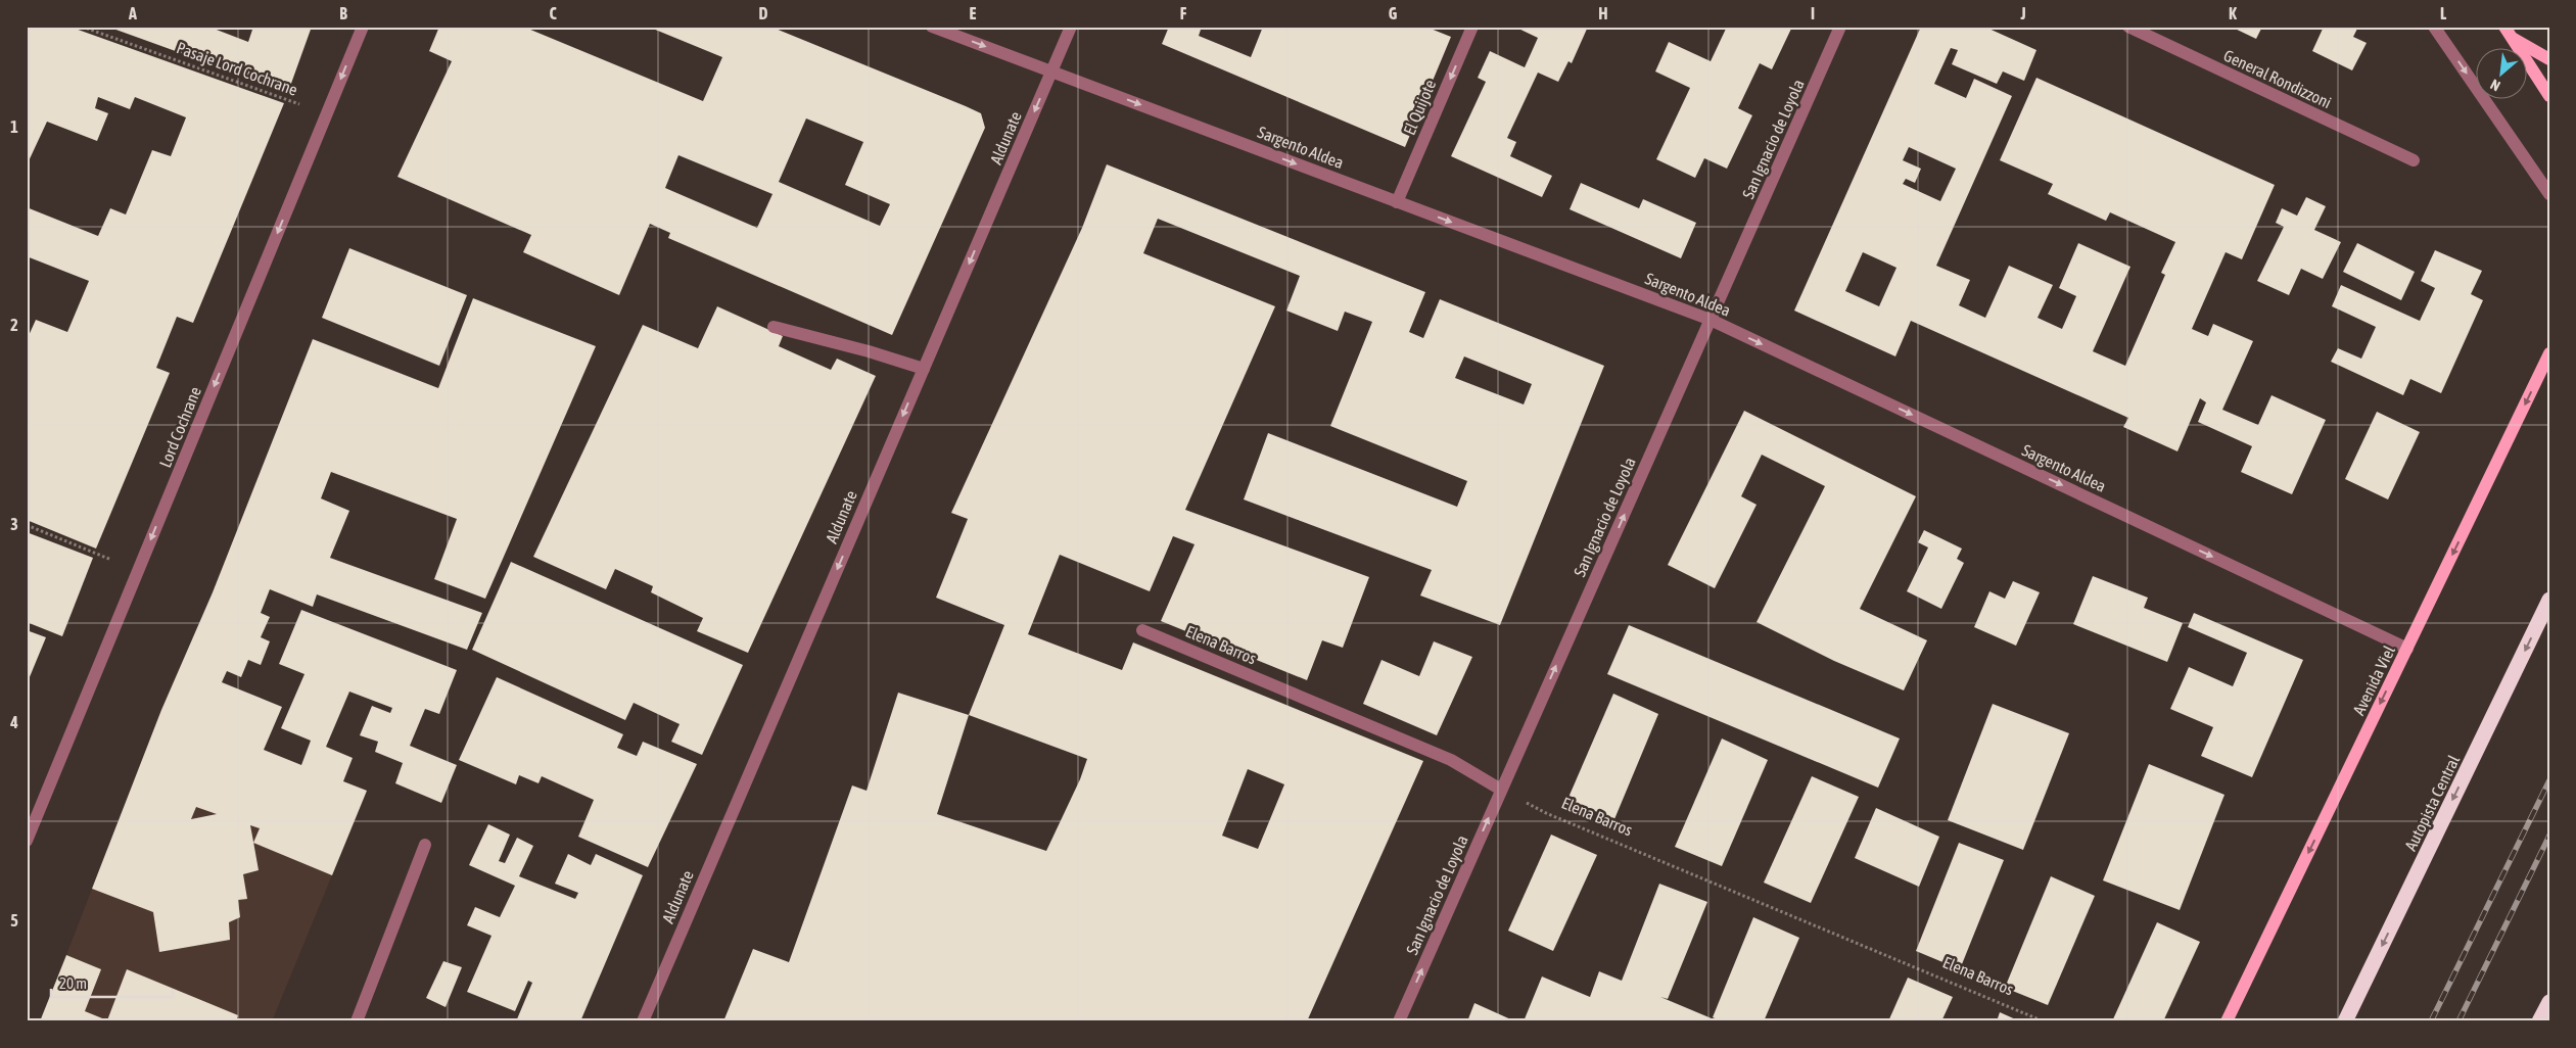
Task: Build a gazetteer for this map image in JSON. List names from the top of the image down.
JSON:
{
  "streets": {
    "highway": ["Autopista Central"],
    "main road": ["Avenida Viel"],
    "street": [
      "General Rondizzoni",
      "El Quijote",
      "Aldunate",
      "San Ignacio de Loyola",
      "Sargento Aldea",
      "Lord Cochrane",
      "Elena Barros"
    ],
    "path": ["Pasaje Lord Cochrane"]
  },
  "crossings": [
    ["Pasaje Lord Cochrane", "Lord Cochrane"],
    ["El Quijote", "Sargento Aldea"],
    ["Aldunate", "Sargento Aldea"],
    ["San Ignacio de Loyola", "Sargento Aldea"],
    ["San Ignacio de Loyola", "Elena Barros"],
    ["Sargento Aldea", "Avenida Viel"]
  ],
  "one_way": [
    "El Quijote",
    "Aldunate",
    "San Ignacio de Loyola",
    "Sargento Aldea",
    "Lord Cochrane",
    "Avenida Viel",
    "Autopista Central"
  ],
  "scale_bar": "20 m",
  "north": "bottom left",
  "grid": {
    "columns": [
      "A",
      "B",
      "C",
      "D",
      "E",
      "F",
      "G",
      "H",
      "I",
      "J",
      "K",
      "L"
    ],
    "rows": [
      "1",
      "2",
      "3",
      "4",
      "5"
    ]
  }
}
